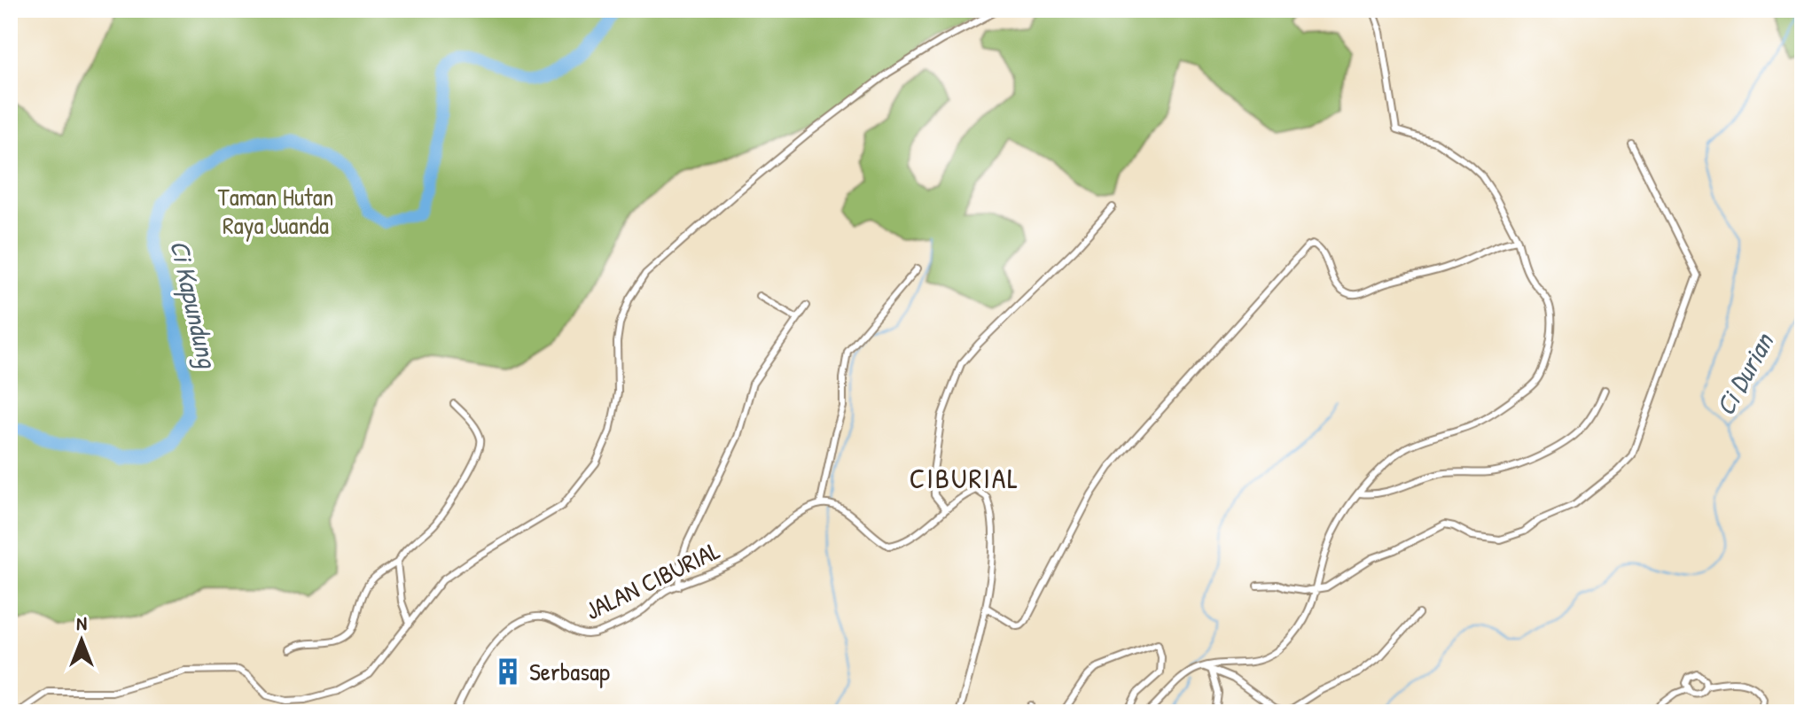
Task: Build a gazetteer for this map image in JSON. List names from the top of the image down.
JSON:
{
  "streets": {
    "street": ["JALAN CIBURIAL"]
  },
  "districts": ["CIBURIAL"],
  "water": ["Ci Kapundung", "Ci Durian"],
  "parks": ["Taman Hutan Raya Juanda"],
  "places": {
    "building": ["Serbasap"]
  },
  "north": "top"
}
